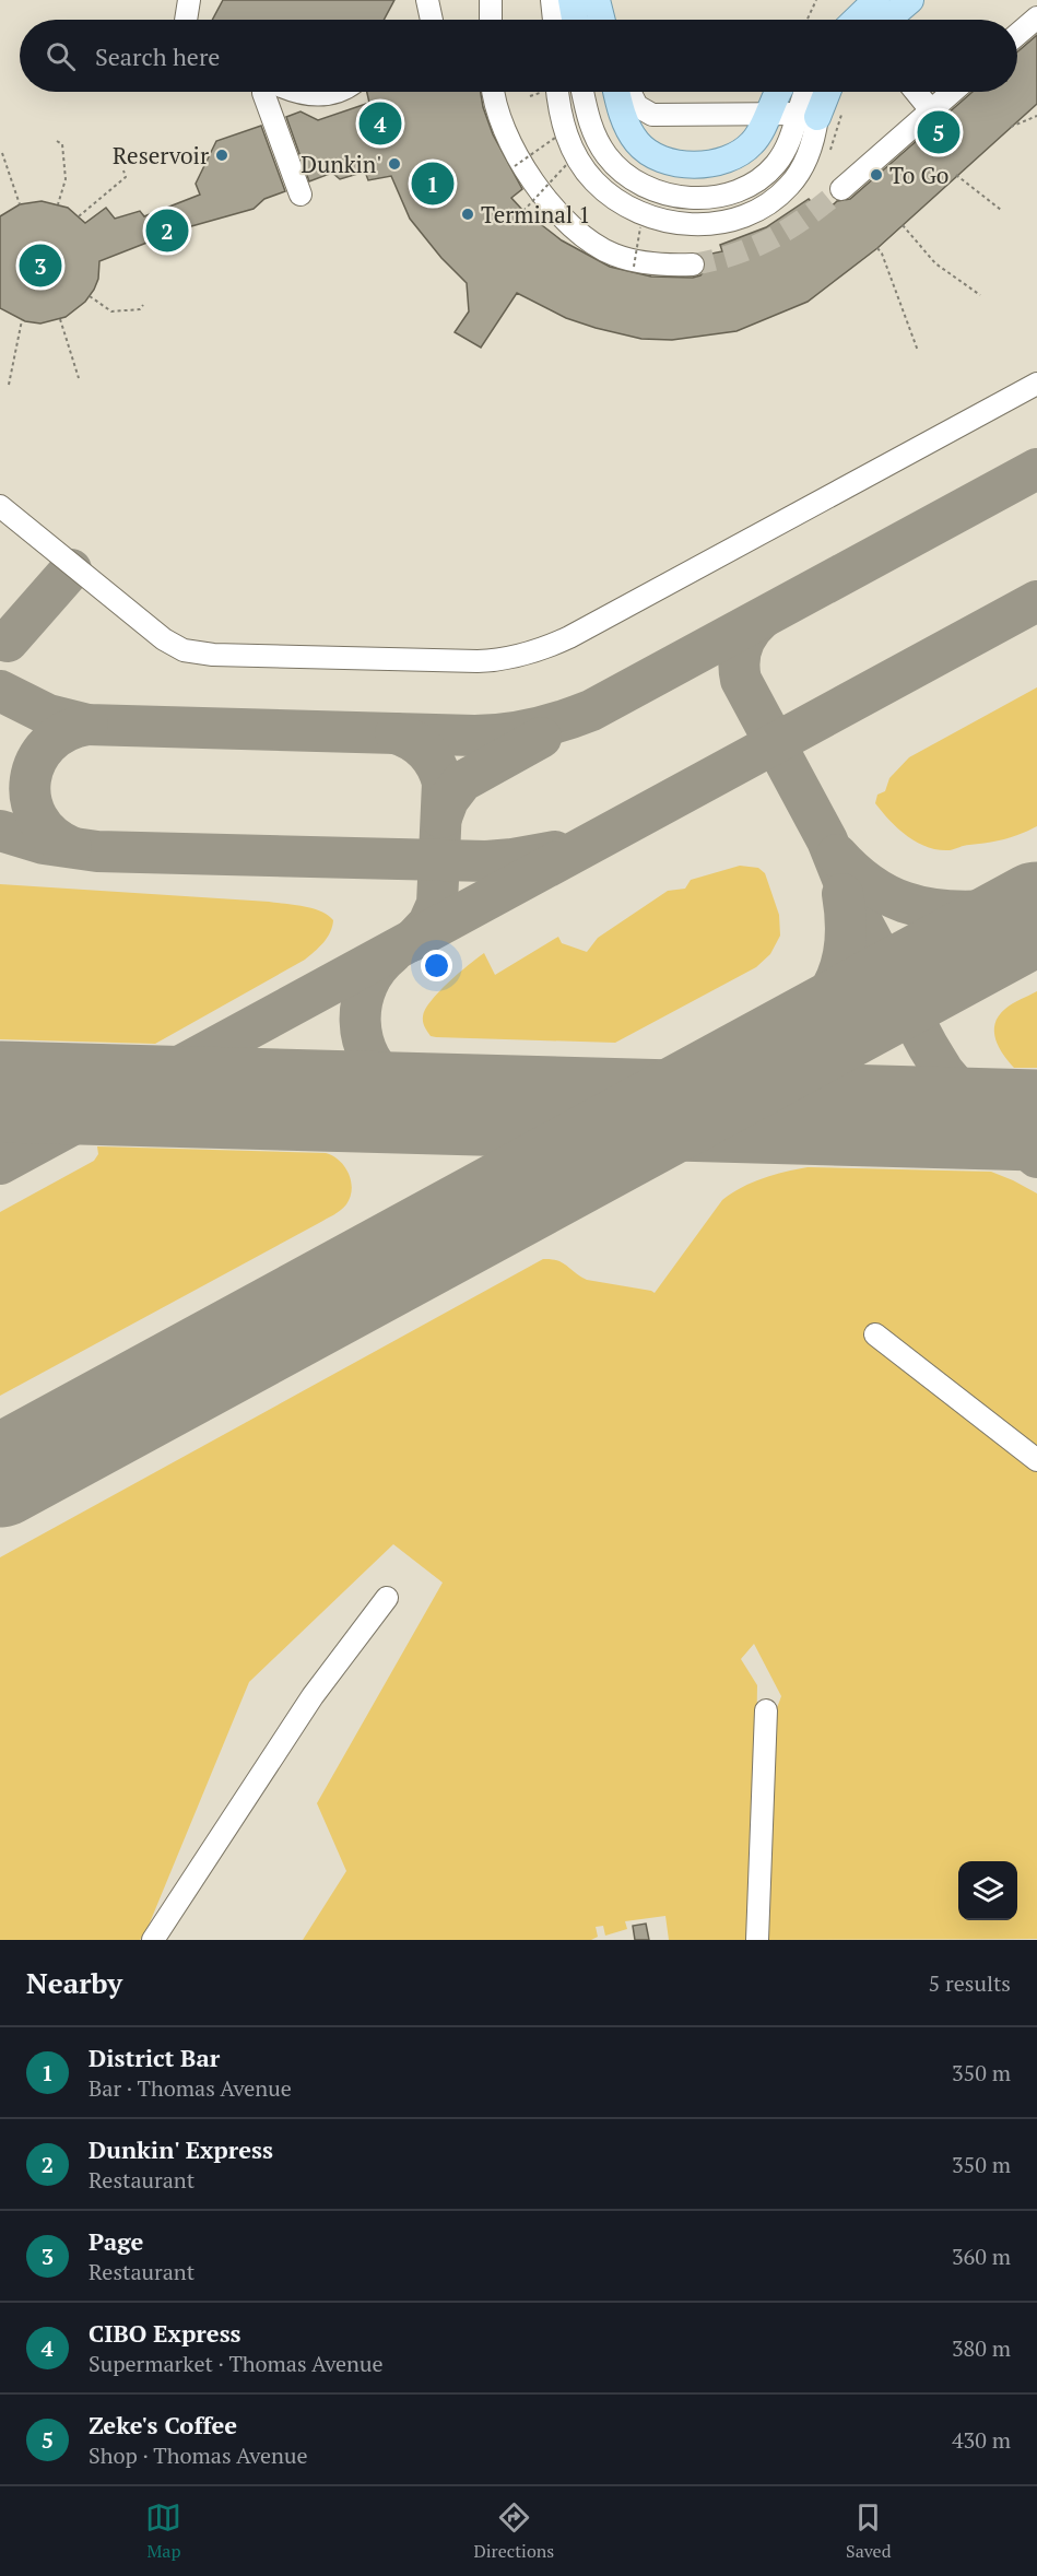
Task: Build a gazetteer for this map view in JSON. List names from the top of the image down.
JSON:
{
  "places": [
    "Reservoir",
    "Dunkin'",
    "To Go",
    "Terminal 1"
  ],
  "page": {
    "search": "Search here",
    "pins": [
      "4",
      "5",
      "1",
      "2",
      "3"
    ],
    "heading": ["Nearby", "5 results"],
    "list": [
      {
        "mark": "1",
        "name": "District Bar",
        "note": "Bar · Thomas Avenue",
        "value": "350 m"
      },
      {
        "mark": "2",
        "name": "Dunkin' Express",
        "note": "Restaurant",
        "value": "350 m"
      },
      {
        "mark": "3",
        "name": "Page",
        "note": "Restaurant",
        "value": "360 m"
      },
      {
        "mark": "4",
        "name": "CIBO Express",
        "note": "Supermarket · Thomas Avenue",
        "value": "380 m"
      },
      {
        "mark": "5",
        "name": "Zeke's Coffee",
        "note": "Shop · Thomas Avenue",
        "value": "430 m"
      }
    ],
    "nav": ["Map", "Directions", "Saved"]
  }
}
